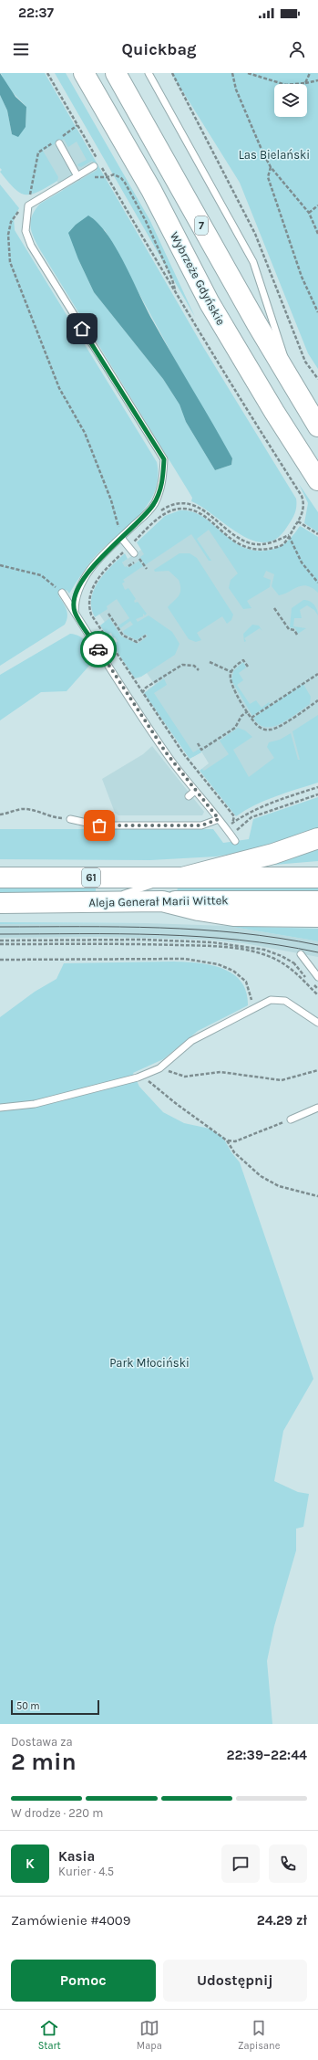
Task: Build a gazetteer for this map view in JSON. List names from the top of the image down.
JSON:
{
  "streets": {
    "main road": [
      "7",
      "Wybrzeże Gdyńskie",
      "61",
      "Aleja Generał Marii Wittek"
    ]
  },
  "crossings": [
    ["61", "Aleja Generał Marii Wittek"]
  ],
  "parks": ["Las Bielański", "Park Młociński"],
  "scale_bar": "50 m",
  "page": {
    "status": "22:37",
    "header": "Quickbag",
    "scale": "50 m",
    "heading": ["2 min", "Dostawa za", "22:39–22:44"],
    "panel": [
      "Kasia",
      "Kurier · 4.5",
      "Zamówienie #4009",
      "24.29 zł"
    ],
    "bar": "W drodze · 220 m",
    "round": "K",
    "buttons": ["Pomoc", "Udostępnij"],
    "tabs": ["Start", "Mapa", "Zapisane"]
  }
}
